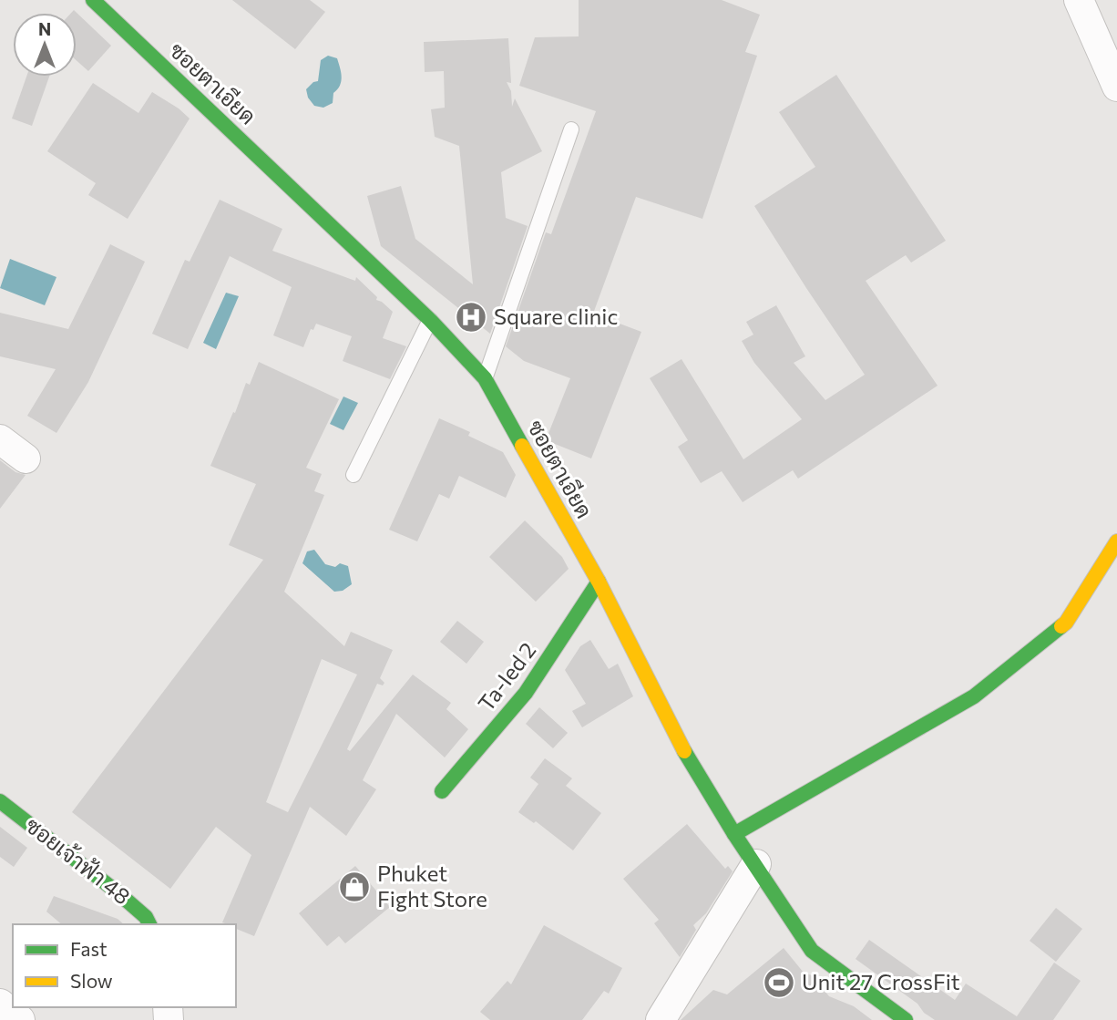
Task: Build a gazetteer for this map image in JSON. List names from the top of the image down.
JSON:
{
  "streets": {
    "street": ["ซอยตาเอียด", "Ta-Ied 2", "ซอยเจ้าฟ้า 48"]
  },
  "crossings": [
    ["ซอยตาเอียด", "Ta-Ied 2"]
  ],
  "places": {
    "hospital": ["Square clinic"],
    "shop": ["Phuket Fight Store"],
    "sports": ["Unit 27 CrossFit"]
  },
  "legend": ["Fast", "Slow"],
  "north": "top"
}
